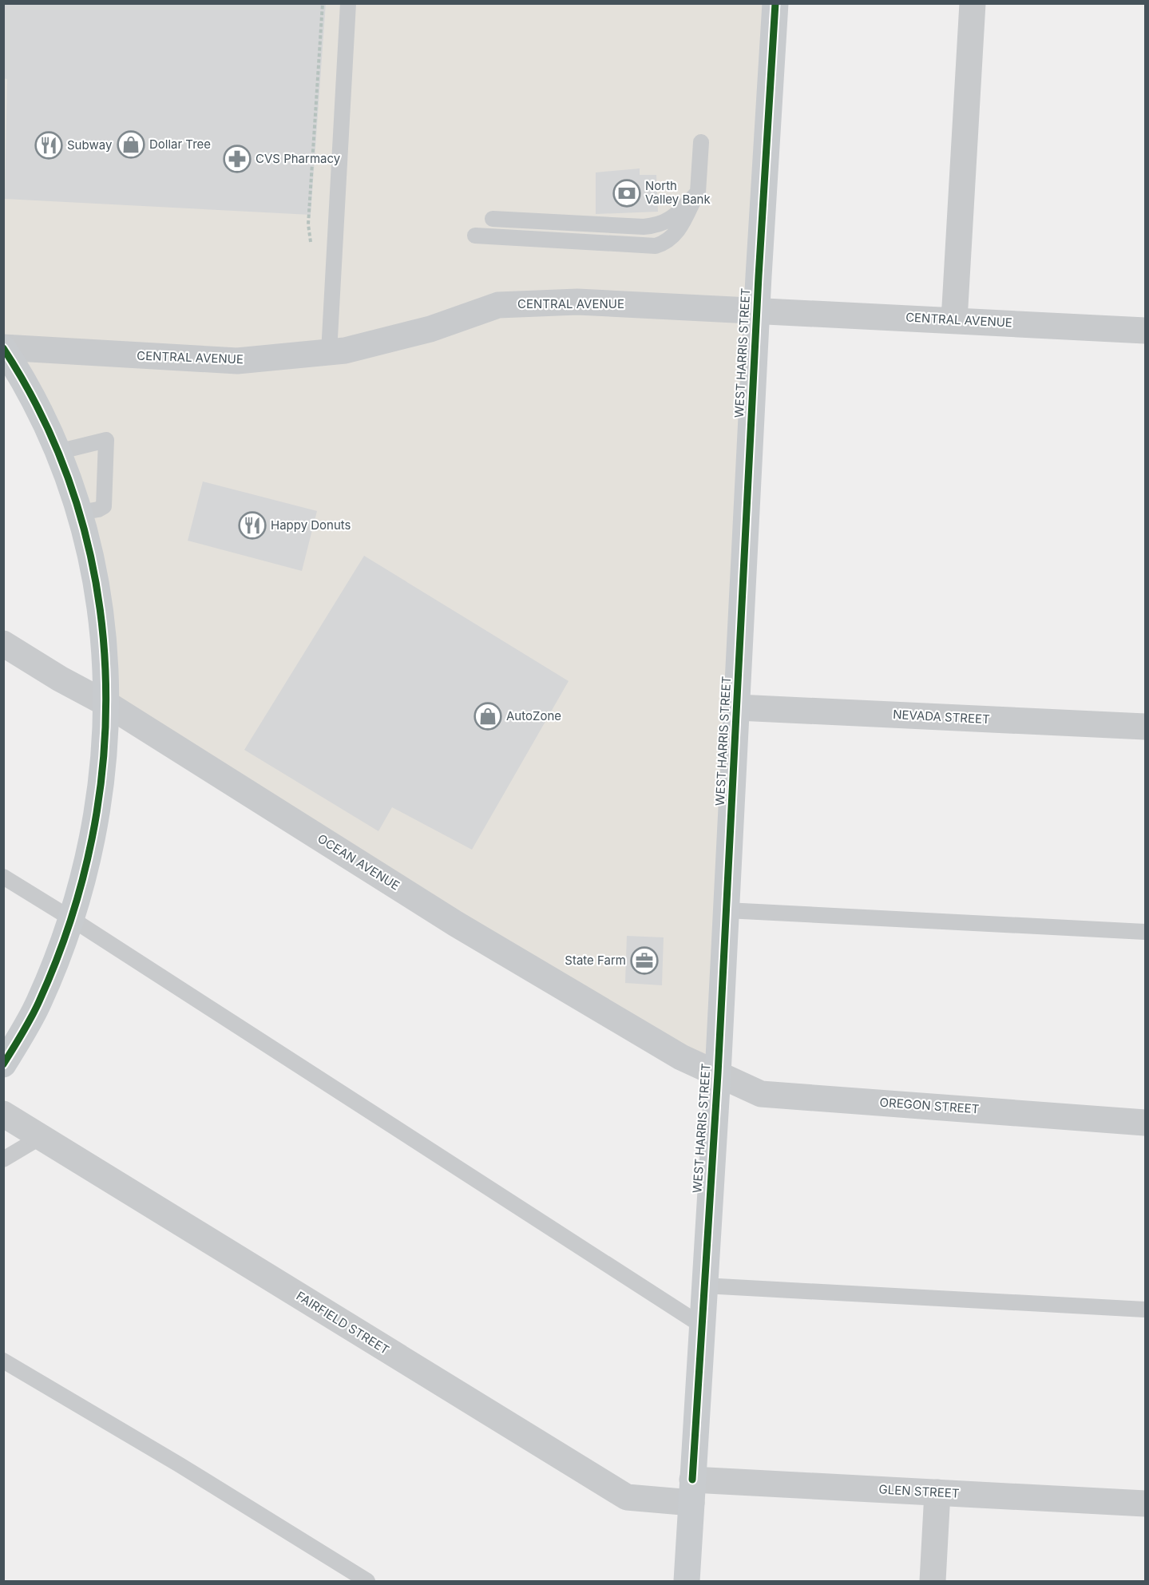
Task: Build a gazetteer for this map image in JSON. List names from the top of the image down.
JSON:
{
  "streets": {
    "main road": ["WEST HARRIS STREET"],
    "street": [
      "CENTRAL AVENUE",
      "NEVADA STREET",
      "OCEAN AVENUE",
      "OREGON STREET",
      "FAIRFIELD STREET",
      "GLEN STREET"
    ]
  },
  "crossings": [
    ["CENTRAL AVENUE", "WEST HARRIS STREET"],
    ["WEST HARRIS STREET", "NEVADA STREET"],
    ["WEST HARRIS STREET", "OCEAN AVENUE"],
    ["WEST HARRIS STREET", "OREGON STREET"],
    ["WEST HARRIS STREET", "FAIRFIELD STREET"],
    ["WEST HARRIS STREET", "GLEN STREET"],
    ["OCEAN AVENUE", "OREGON STREET"],
    ["FAIRFIELD STREET", "GLEN STREET"]
  ],
  "places": {
    "shop": ["Dollar Tree", "AutoZone"],
    "restaurant": ["Subway", "Happy Donuts"],
    "pharmacy": ["CVS Pharmacy"],
    "bank": ["North Valley Bank"],
    "office": ["State Farm"]
  }
}
